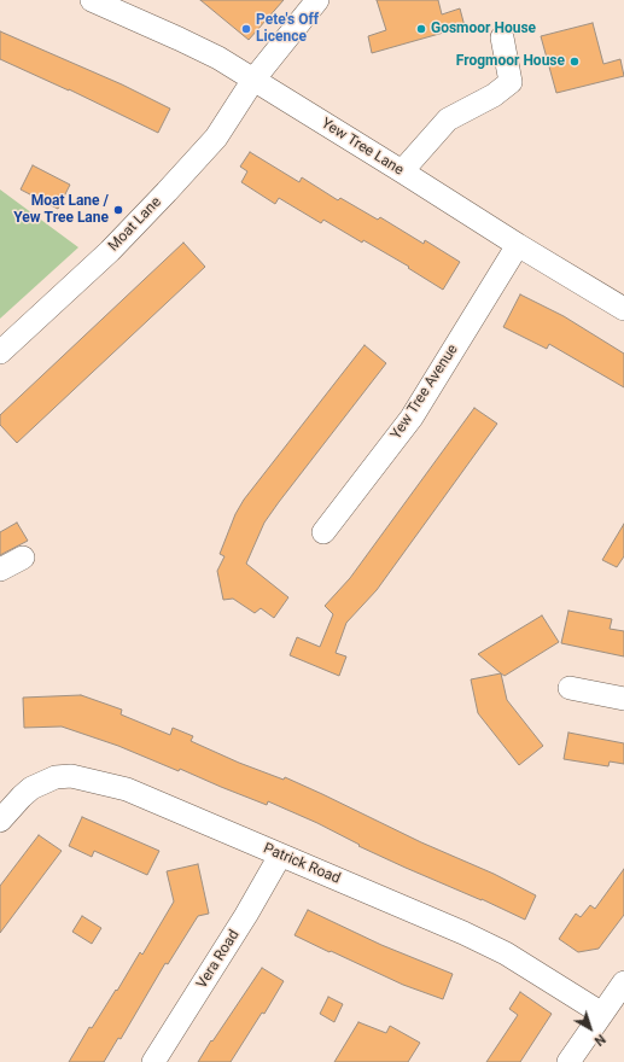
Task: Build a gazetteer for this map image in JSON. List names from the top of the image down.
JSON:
{
  "streets": {
    "street": [
      "Yew Tree Lane",
      "Moat Lane",
      "Yew Tree Avenue",
      "Patrick Road",
      "Vera Road"
    ]
  },
  "crossings": [
    ["Yew Tree Lane", "Moat Lane"],
    ["Yew Tree Lane", "Yew Tree Avenue"],
    ["Patrick Road", "Vera Road"]
  ],
  "places": [
    "Pete's Off Licence",
    "Gosmoor House",
    "Frogmoor House",
    "Moat Lane / Yew Tree Lane"
  ],
  "north": "bottom right"
}
